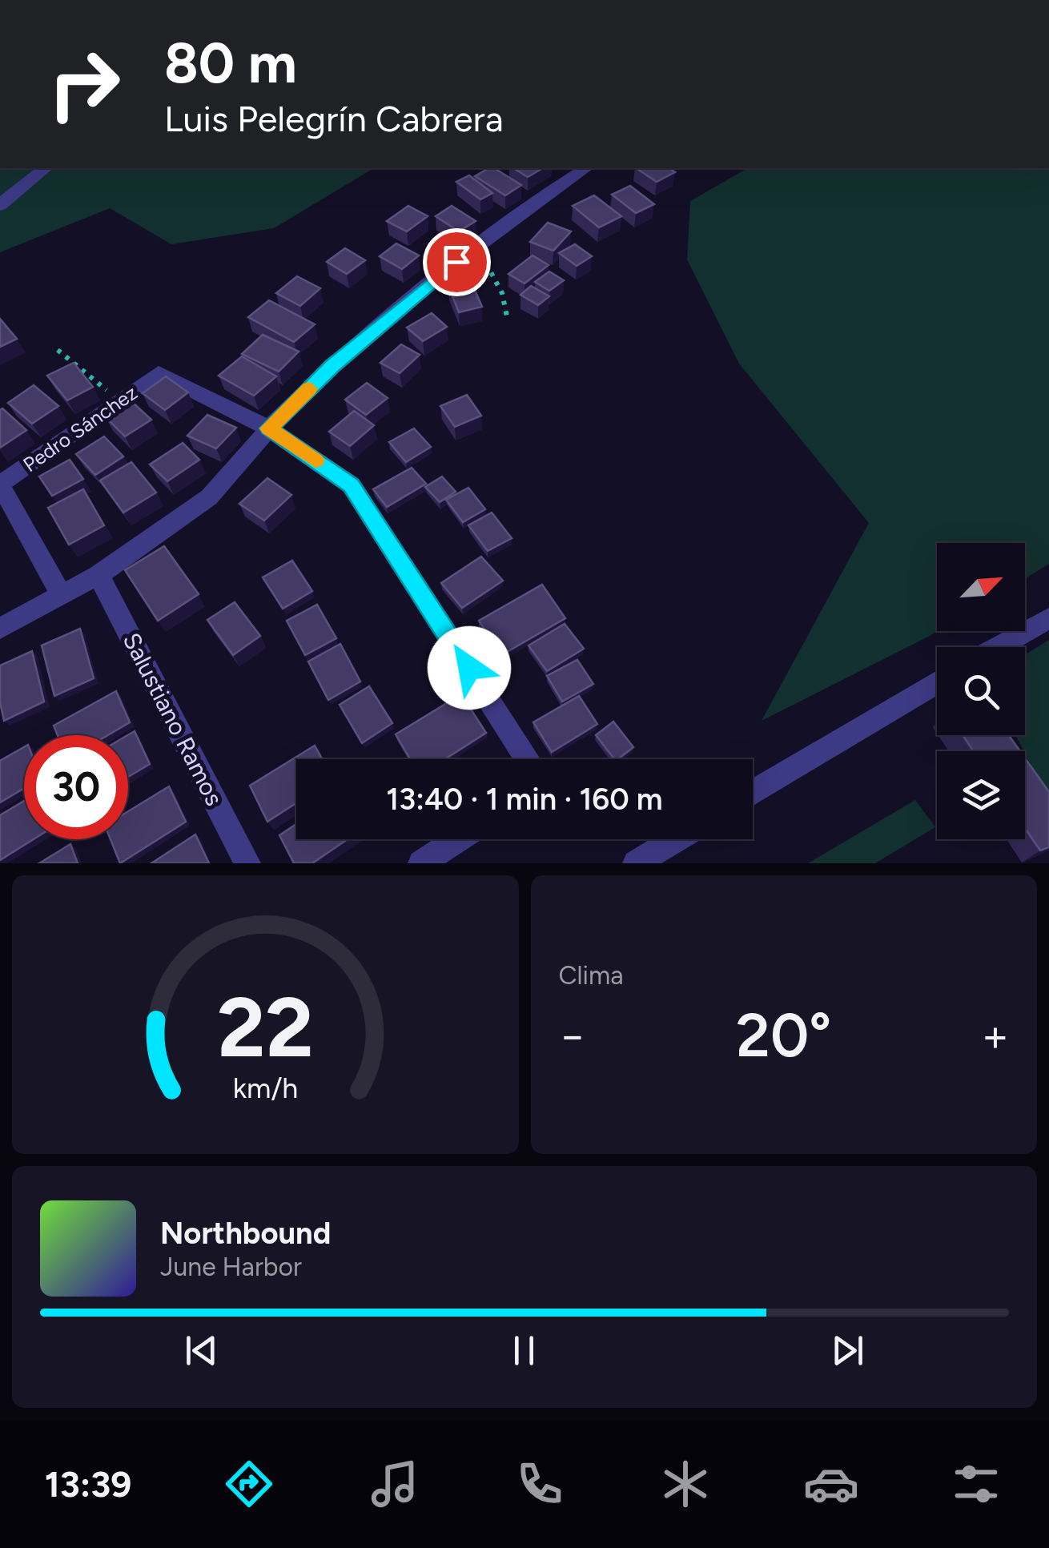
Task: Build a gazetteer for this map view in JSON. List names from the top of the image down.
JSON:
{
  "streets": {
    "street": ["Pedro Sánchez", "Salustiano Ramos"]
  },
  "north": "top right",
  "page": {
    "turn": ["80 m", "Luis Pelegrín Cabrera"],
    "limit": "30",
    "trip": "13:40 · 1 min · 160 m",
    "tile": "Clima",
    "heat": ["−", "20°", "+"],
    "song": ["Northbound", "June Harbor"],
    "tabs": "13:39",
    "gauge": ["22", "km/h"]
  }
}
